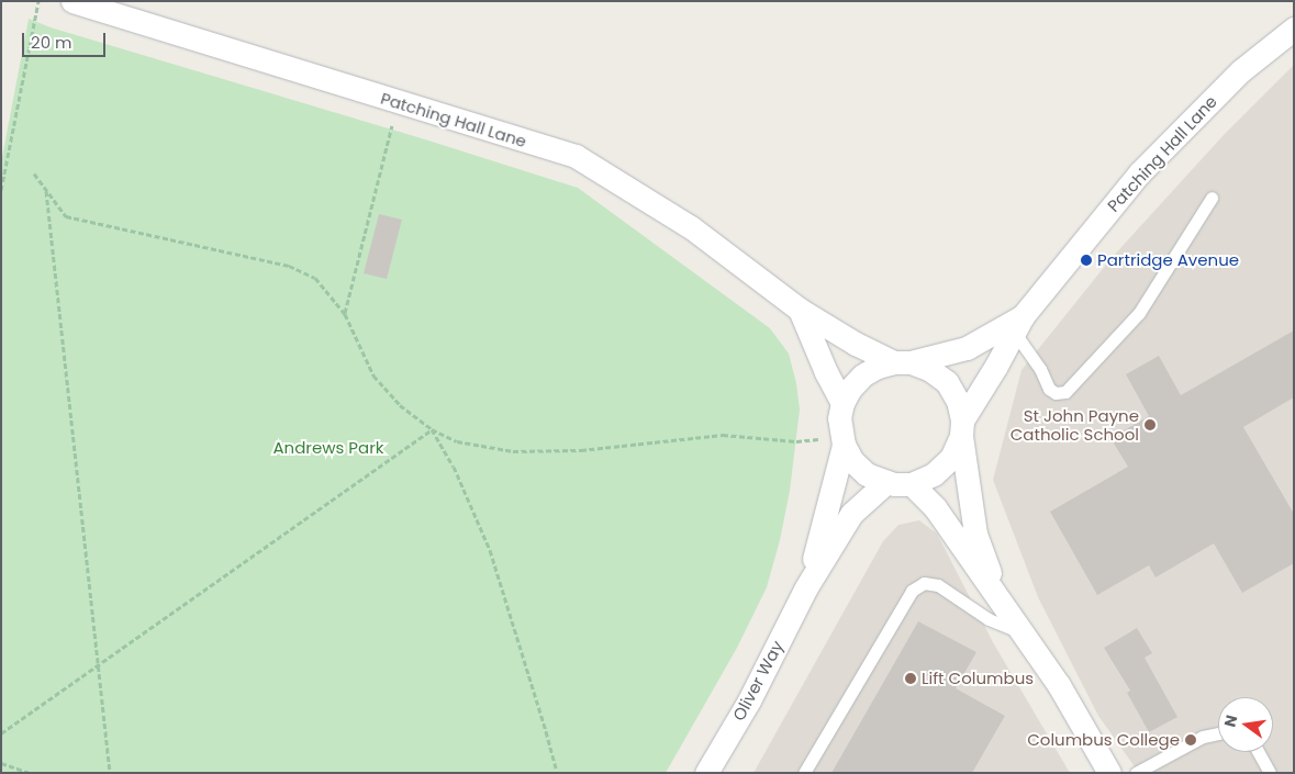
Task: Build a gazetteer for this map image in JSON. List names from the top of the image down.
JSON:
{
  "streets": {
    "street": ["Patching Hall Lane", "Oliver Way"]
  },
  "crossings": [
    ["Patching Hall Lane", "Oliver Way"]
  ],
  "parks": ["Andrews Park"],
  "places": [
    "Partridge Avenue",
    "St John Payne Catholic School",
    "Lift Columbus",
    "Columbus College"
  ],
  "scale_bar": "20 m",
  "north": "left"
}
